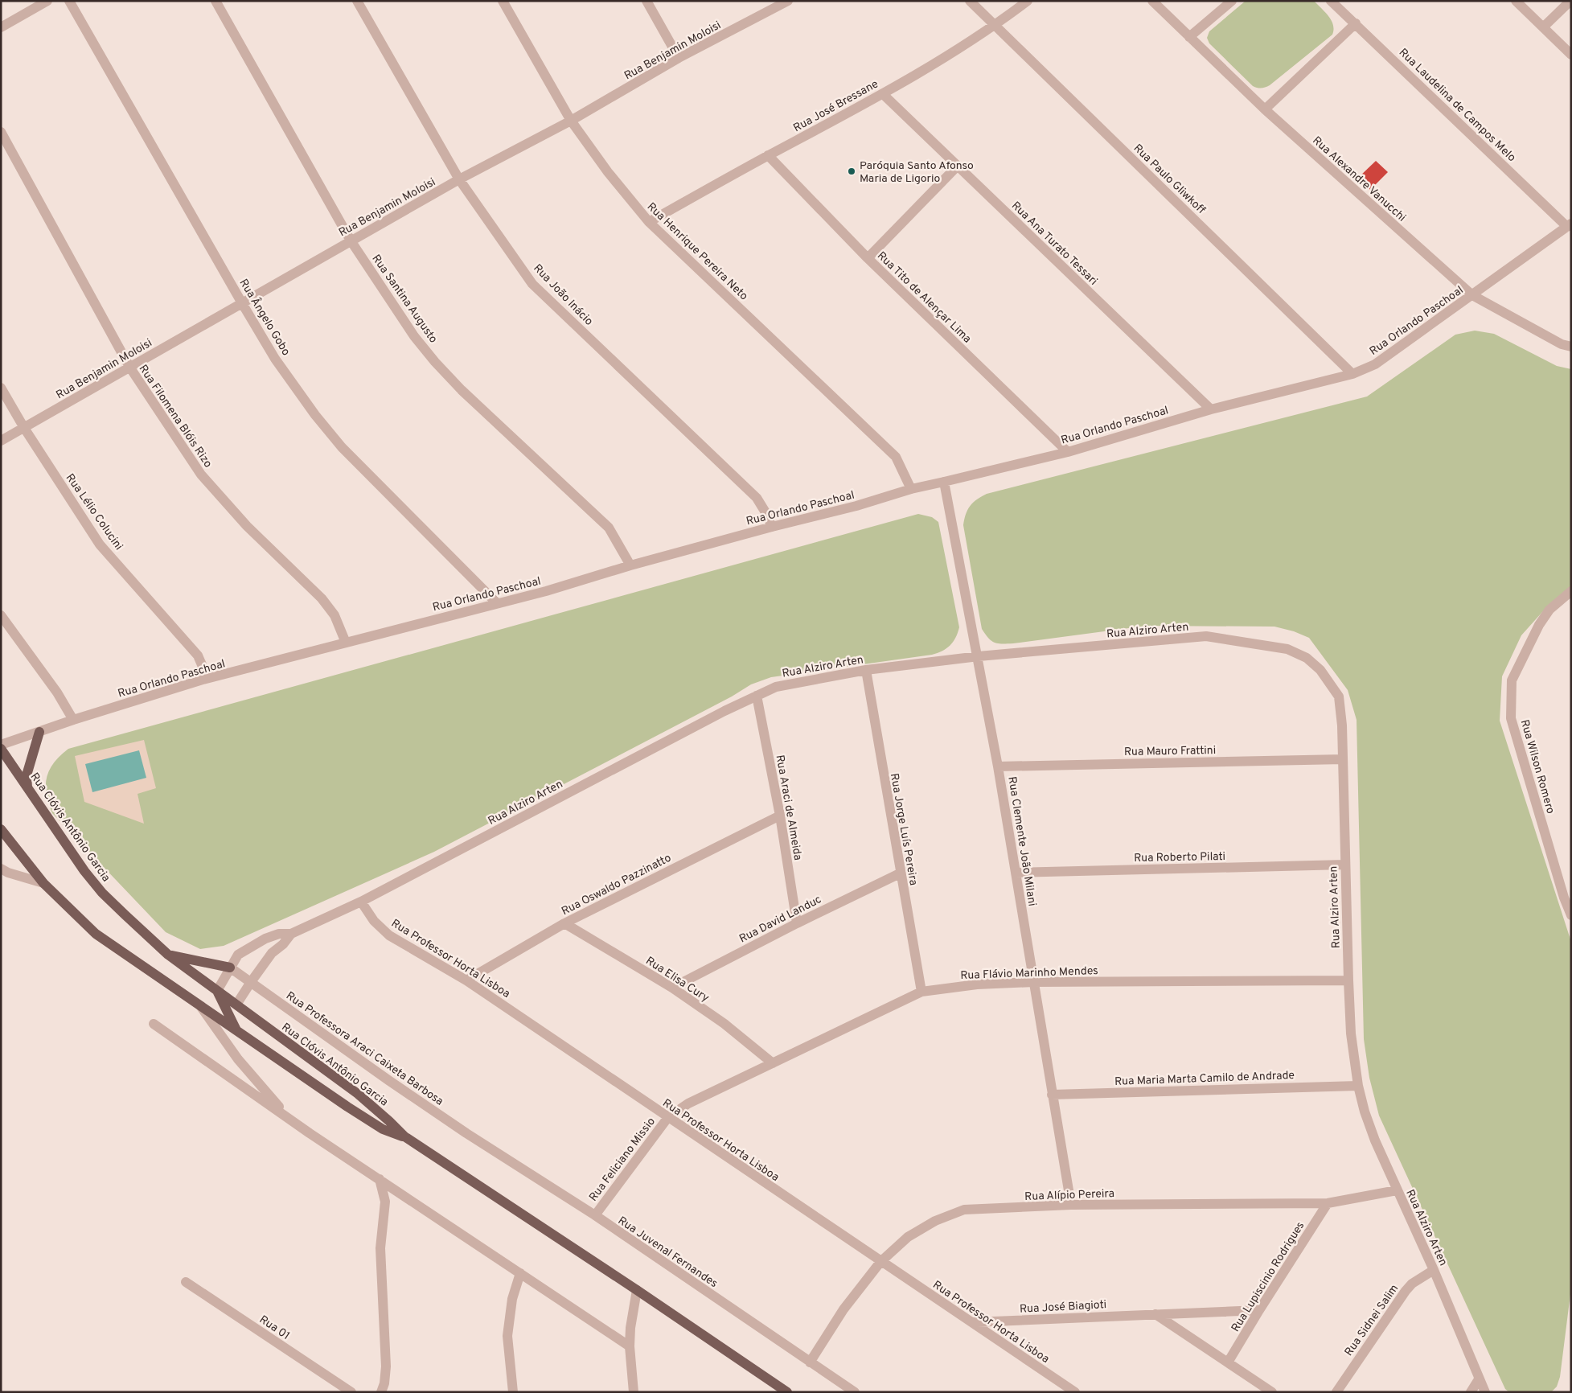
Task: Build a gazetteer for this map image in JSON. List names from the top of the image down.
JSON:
{
  "streets": {
    "main road": ["Rua Clóvis Antônio Garcia"],
    "street": [
      "Rua Benjamin Moloisi",
      "Rua Laudelina de Campos Melo",
      "Rua José Bressane",
      "Rua Paulo Gliwkoff",
      "Rua Alexandre Vanucchi",
      "Rua Ana Turato Tessari",
      "Rua Henrique Pereira Neto",
      "Rua João Inácio",
      "Rua Tito de Alençar Lima",
      "Rua Santina Augusto",
      "Rua Ângelo Gobo",
      "Rua Orlando Paschoal",
      "Rua Filomena Blóis Rizo",
      "Rua Lélio Colucini",
      "Rua Alziro Arten",
      "Rua Mauro Frattini",
      "Rua Wilson Romero",
      "Rua Araci de Almeida",
      "Rua Jorge Luís Pereira",
      "Rua Clemente João Milani",
      "Rua Roberto Pilati",
      "Rua Oswaldo Pazzinatto",
      "Rua David Landuc",
      "Rua Professor Horta Lisboa",
      "Rua Flávio Marinho Mendes",
      "Rua Elisa Cury",
      "Rua Professora Araci Caixeta Barbosa",
      "Rua Maria Marta Camilo de Andrade",
      "Rua Feliciano Missio",
      "Rua Alípio Pereira",
      "Rua Juvenal Fernandes",
      "Rua Lupiscinio Rodrigues",
      "Rua José Biagioti",
      "Rua Sidnei Salim",
      "Rua 01"
    ]
  },
  "crossings": [
    ["Rua Benjamin Moloisi", "Rua Henrique Pereira Neto"],
    ["Rua Benjamin Moloisi", "Rua João Inácio"],
    ["Rua Benjamin Moloisi", "Rua Santina Augusto"],
    ["Rua Benjamin Moloisi", "Rua Ângelo Gobo"],
    ["Rua Benjamin Moloisi", "Rua Filomena Blóis Rizo"],
    ["Rua Benjamin Moloisi", "Rua Lélio Colucini"],
    ["Rua Laudelina de Campos Melo", "Rua Orlando Paschoal"],
    ["Rua José Bressane", "Rua Paulo Gliwkoff"],
    ["Rua José Bressane", "Rua Ana Turato Tessari"],
    ["Rua José Bressane", "Rua Henrique Pereira Neto"],
    ["Rua José Bressane", "Rua Tito de Alençar Lima"],
    ["Rua Paulo Gliwkoff", "Rua Orlando Paschoal"],
    ["Rua Alexandre Vanucchi", "Rua Orlando Paschoal"],
    ["Rua Ana Turato Tessari", "Rua Orlando Paschoal"],
    ["Rua Henrique Pereira Neto", "Rua Orlando Paschoal"],
    ["Rua João Inácio", "Rua Orlando Paschoal"],
    ["Rua Tito de Alençar Lima", "Rua Orlando Paschoal"],
    ["Rua Santina Augusto", "Rua Orlando Paschoal"],
    ["Rua Ângelo Gobo", "Rua Orlando Paschoal"],
    ["Rua Orlando Paschoal", "Rua Filomena Blóis Rizo"],
    ["Rua Orlando Paschoal", "Rua Lélio Colucini"],
    ["Rua Orlando Paschoal", "Rua Clemente João Milani"],
    ["Rua Alziro Arten", "Rua Mauro Frattini"],
    ["Rua Alziro Arten", "Rua Araci de Almeida"],
    ["Rua Alziro Arten", "Rua Clóvis Antônio Garcia"],
    ["Rua Alziro Arten", "Rua Jorge Luís Pereira"],
    ["Rua Alziro Arten", "Rua Clemente João Milani"],
    ["Rua Alziro Arten", "Rua Roberto Pilati"],
    ["Rua Alziro Arten", "Rua Professor Horta Lisboa"],
    ["Rua Alziro Arten", "Rua Flávio Marinho Mendes"],
    ["Rua Alziro Arten", "Rua Professora Araci Caixeta Barbosa"],
    ["Rua Alziro Arten", "Rua Maria Marta Camilo de Andrade"],
    ["Rua Alziro Arten", "Rua Alípio Pereira"],
    ["Rua Alziro Arten", "Rua Sidnei Salim"],
    ["Rua Mauro Frattini", "Rua Clemente João Milani"],
    ["Rua Araci de Almeida", "Rua Oswaldo Pazzinatto"],
    ["Rua Araci de Almeida", "Rua David Landuc"],
    ["Rua Jorge Luís Pereira", "Rua David Landuc"],
    ["Rua Jorge Luís Pereira", "Rua Flávio Marinho Mendes"],
    ["Rua Clemente João Milani", "Rua Roberto Pilati"],
    ["Rua Clemente João Milani", "Rua Flávio Marinho Mendes"],
    ["Rua Clemente João Milani", "Rua Maria Marta Camilo de Andrade"],
    ["Rua Clemente João Milani", "Rua Alípio Pereira"],
    ["Rua Oswaldo Pazzinatto", "Rua Professor Horta Lisboa"],
    ["Rua Oswaldo Pazzinatto", "Rua Elisa Cury"],
    ["Rua David Landuc", "Rua Elisa Cury"],
    ["Rua Professor Horta Lisboa", "Rua Feliciano Missio"],
    ["Rua Professor Horta Lisboa", "Rua Alípio Pereira"],
    ["Rua Professor Horta Lisboa", "Rua José Biagioti"],
    ["Rua Flávio Marinho Mendes", "Rua Elisa Cury"],
    ["Rua Flávio Marinho Mendes", "Rua Feliciano Missio"],
    ["Rua Professora Araci Caixeta Barbosa", "Rua Juvenal Fernandes"],
    ["Rua Feliciano Missio", "Rua Juvenal Fernandes"],
    ["Rua Alípio Pereira", "Rua Juvenal Fernandes"],
    ["Rua Alípio Pereira", "Rua Lupiscinio Rodrigues"],
    ["Rua Lupiscinio Rodrigues", "Rua José Biagioti"]
  ],
  "places": ["Paróquia Santo Afonso Maria de Ligorio"]
}
